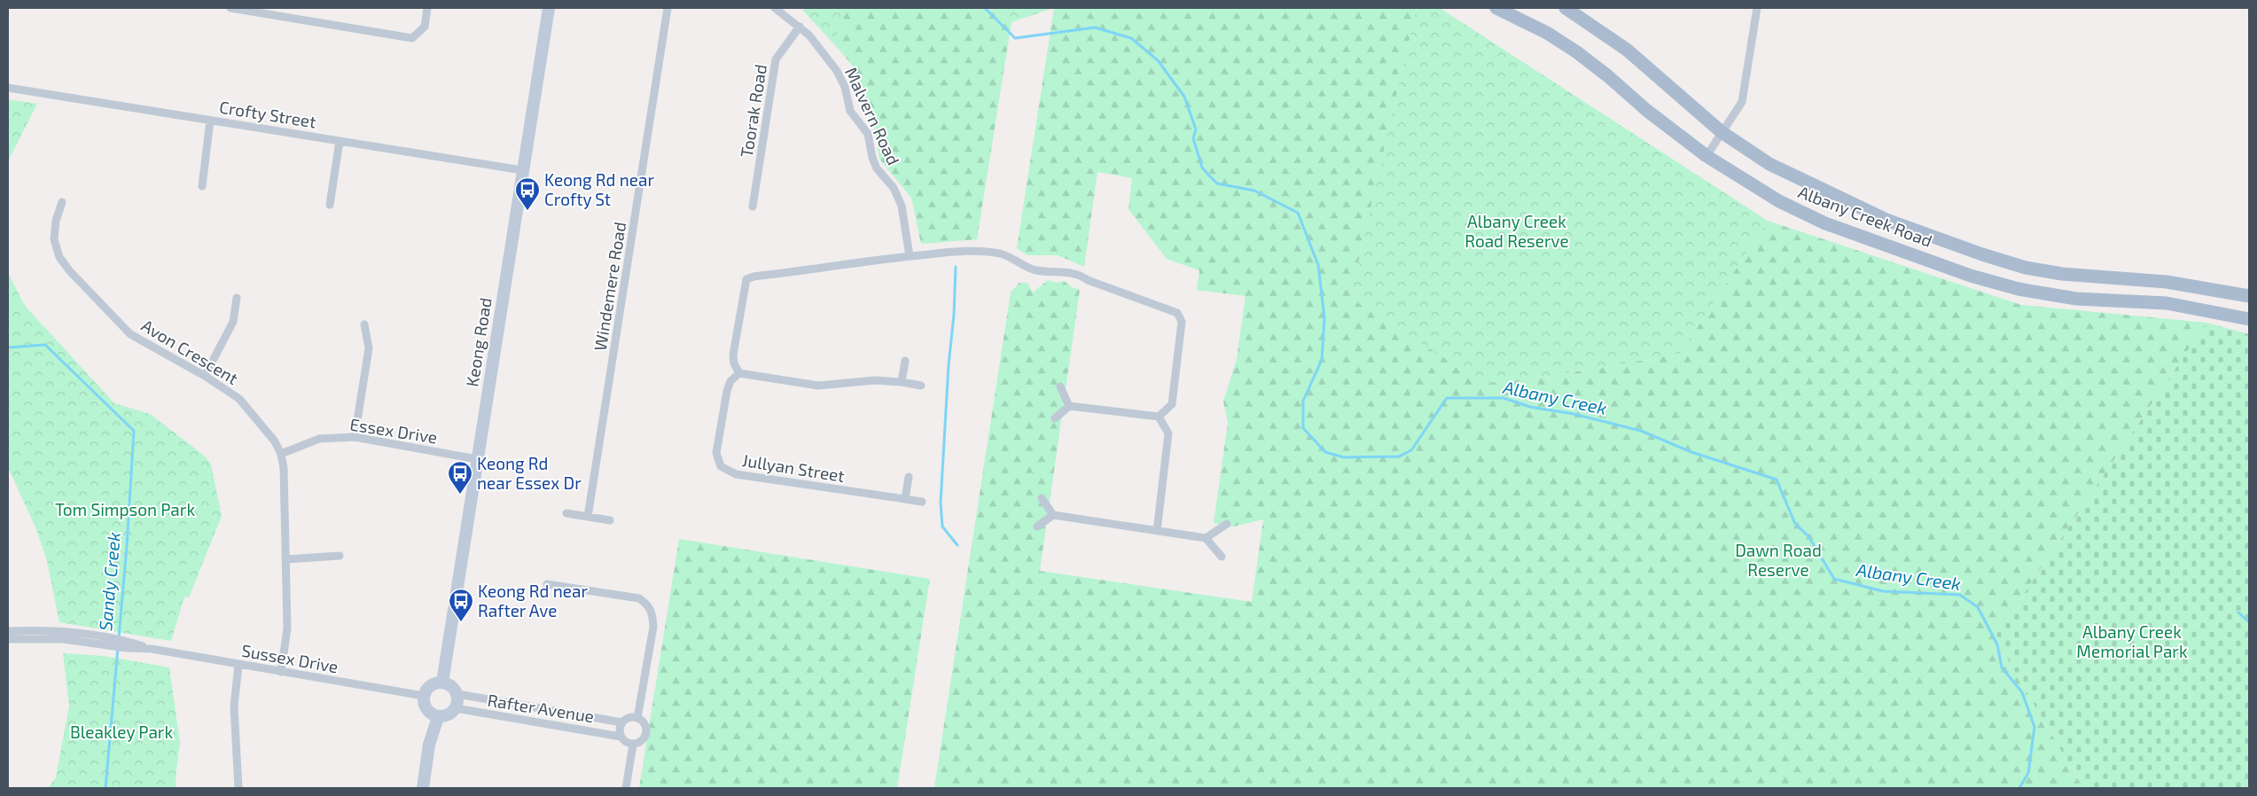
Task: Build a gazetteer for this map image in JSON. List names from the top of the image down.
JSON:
{
  "streets": {
    "main road": ["Albany Creek Road"],
    "street": [
      "Toorak Road",
      "Crofty Street",
      "Malvern Road",
      "Windemere Road",
      "Keong Road",
      "Avon Crescent",
      "Essex Drive",
      "Jullyan Street",
      "Sussex Drive",
      "Rafter Avenue"
    ]
  },
  "crossings": [
    ["Toorak Road", "Malvern Road"],
    ["Crofty Street", "Keong Road"],
    ["Keong Road", "Essex Drive"],
    ["Keong Road", "Sussex Drive"],
    ["Keong Road", "Rafter Avenue"],
    ["Avon Crescent", "Essex Drive"],
    ["Avon Crescent", "Sussex Drive"],
    ["Sussex Drive", "Rafter Avenue"]
  ],
  "water": ["Albany Creek", "Sandy Creek"],
  "parks": [
    "Albany Creek Road Reserve",
    "Tom Simpson Park",
    "Dawn Road Reserve",
    "Albany Creek Memorial Park",
    "Bleakley Park"
  ],
  "places": {
    "bus stop": ["Keong Rd near Crofty St", "Keong Rd near Essex Dr", "Keong Rd near Rafter Ave"]
  }
}
